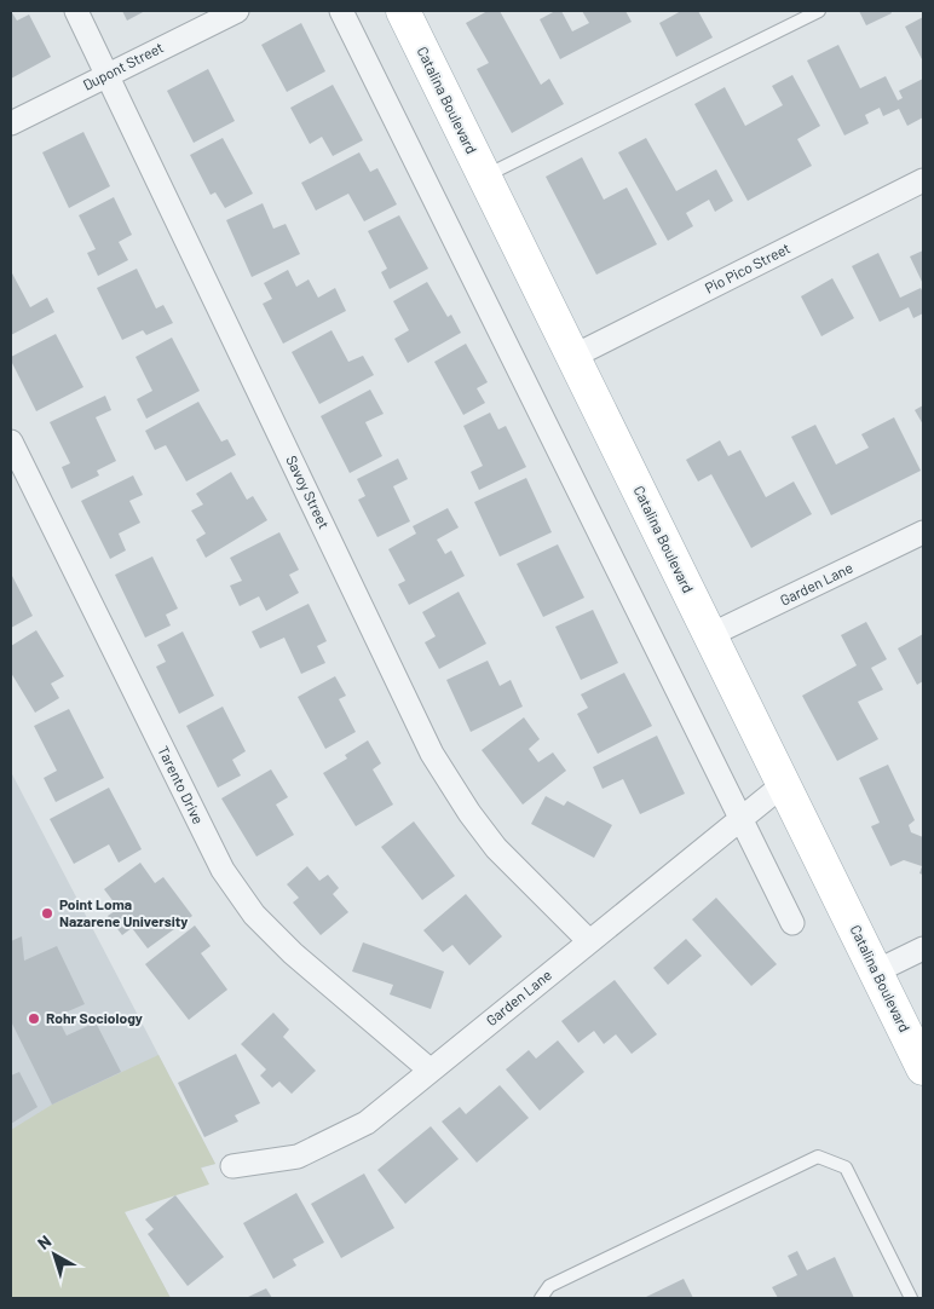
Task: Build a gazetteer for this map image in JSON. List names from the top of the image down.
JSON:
{
  "streets": {
    "main road": ["Catalina Boulevard"],
    "street": [
      "Dupont Street",
      "Pio Pico Street",
      "Savoy Street",
      "Garden Lane",
      "Tarento Drive"
    ]
  },
  "crossings": [
    ["Dupont Street", "Savoy Street"],
    ["Catalina Boulevard", "Pio Pico Street"],
    ["Catalina Boulevard", "Garden Lane"],
    ["Savoy Street", "Garden Lane"],
    ["Garden Lane", "Tarento Drive"]
  ],
  "places": ["Point Loma Nazarene University", "Rohr Sociology"],
  "north": "top left"
}
